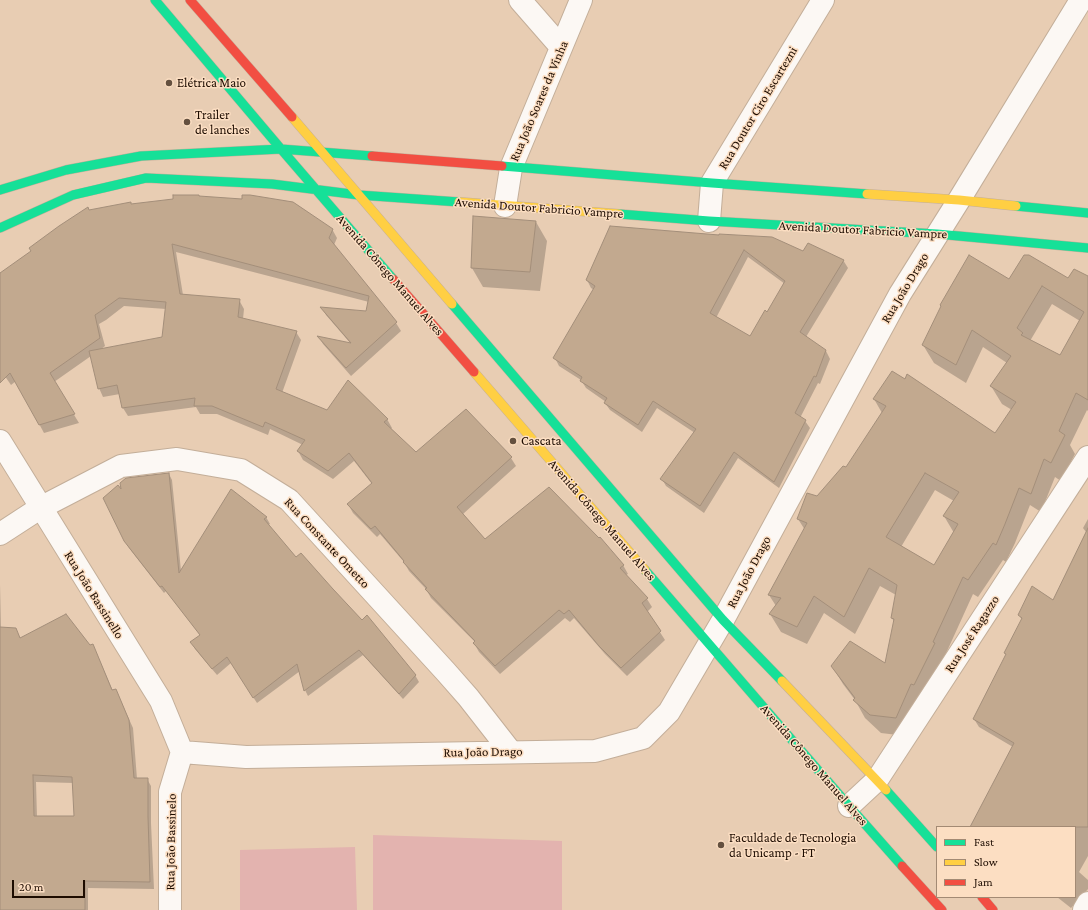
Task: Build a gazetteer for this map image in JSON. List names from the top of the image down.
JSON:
{
  "streets": {
    "street": [
      "Rua João Soares da Vinha",
      "Rua Doutor Ciro Escartezni",
      "Avenida Doutor Fabricio Vampre",
      "Avenida Cônego Manuel Alves",
      "Rua João Drago",
      "Rua Constante Ometto",
      "Rua João Bassinello",
      "Rua José Ragazzo",
      "Rua João Bassinelo"
    ]
  },
  "crossings": [
    ["Rua João Soares da Vinha", "Avenida Doutor Fabricio Vampre"],
    ["Rua Doutor Ciro Escartezni", "Avenida Doutor Fabricio Vampre"],
    ["Avenida Doutor Fabricio Vampre", "Avenida Cônego Manuel Alves"],
    ["Avenida Doutor Fabricio Vampre", "Rua João Drago"],
    ["Avenida Cônego Manuel Alves", "Rua João Drago"],
    ["Avenida Cônego Manuel Alves", "Rua José Ragazzo"],
    ["Rua João Drago", "Rua Constante Ometto"],
    ["Rua João Drago", "Rua João Bassinello"],
    ["Rua João Drago", "Rua João Bassinelo"],
    ["Rua Constante Ometto", "Rua João Bassinello"],
    ["Rua João Bassinello", "Rua João Bassinelo"]
  ],
  "places": [
    "Elétrica Maio",
    "Trailer de lanches",
    "Cascata",
    "Faculdade de Tecnologia da Unicamp - FT"
  ],
  "legend": ["Fast", "Slow", "Jam"],
  "scale_bar": "20 m"
}
